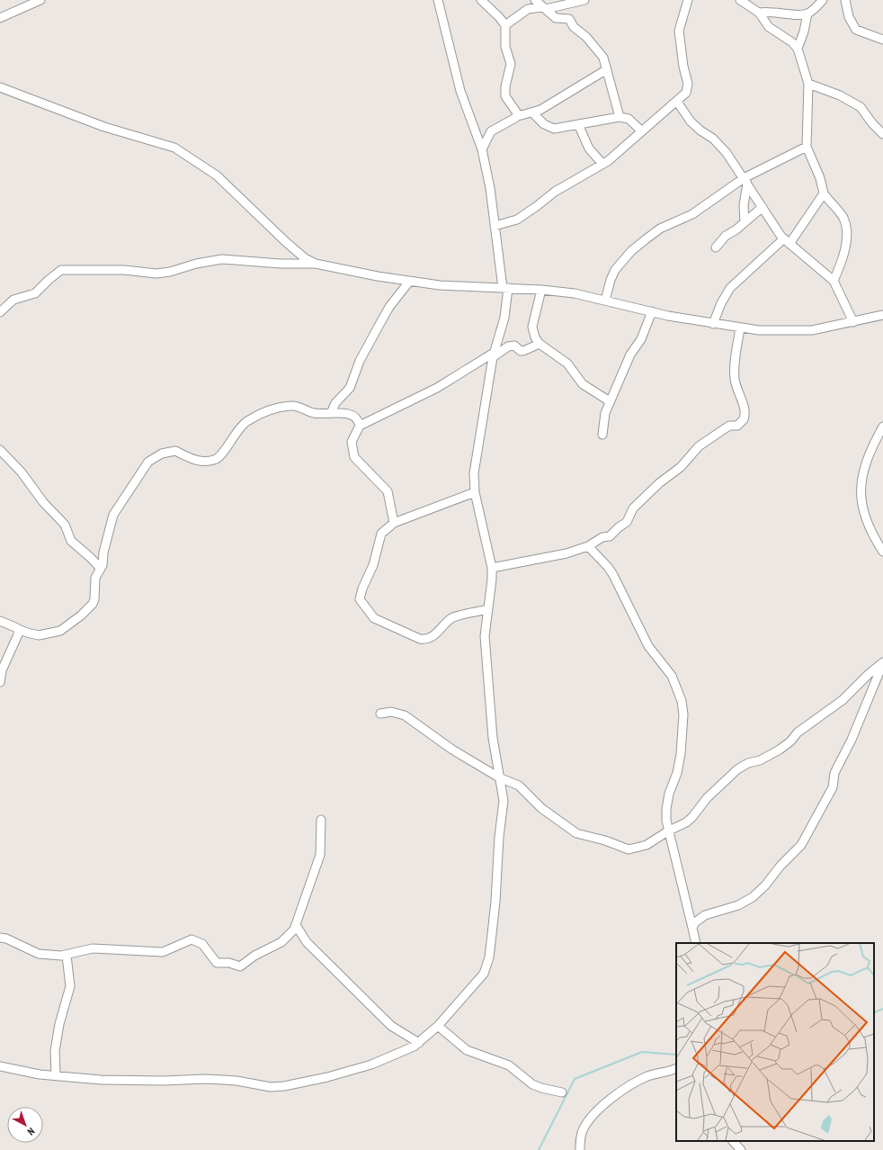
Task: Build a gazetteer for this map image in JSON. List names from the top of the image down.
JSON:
{
  "north": "bottom right"
}
